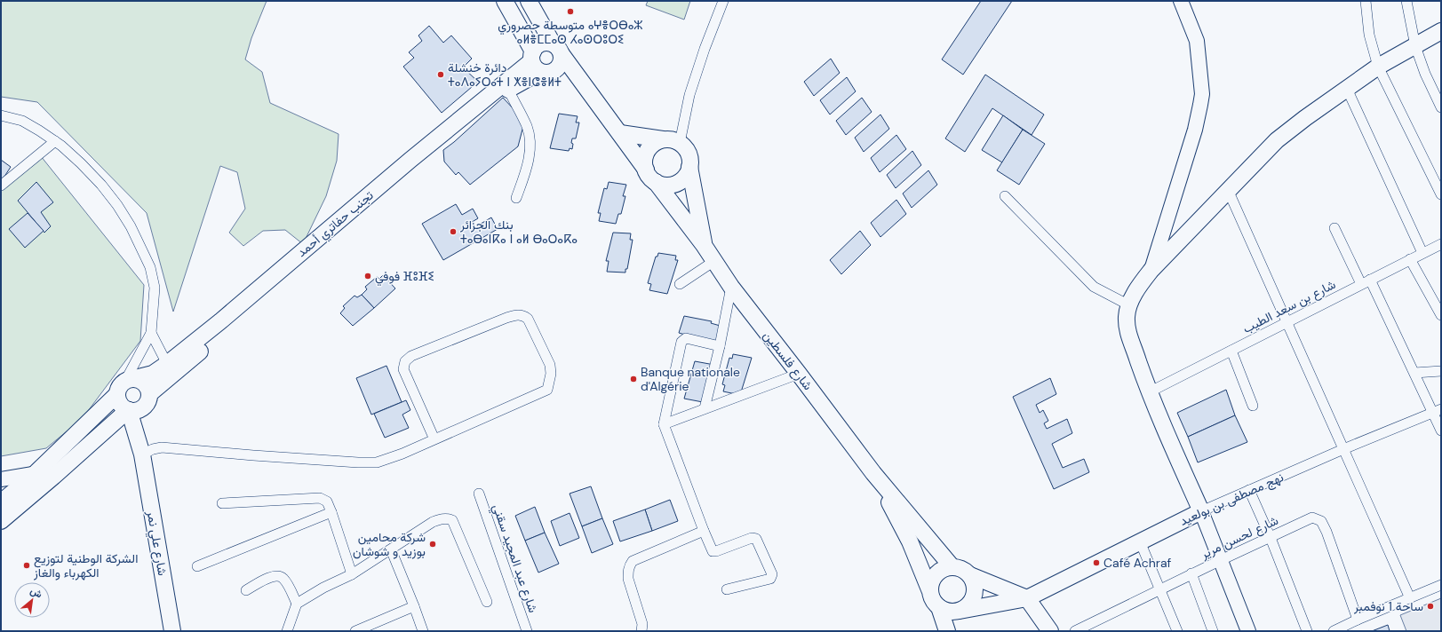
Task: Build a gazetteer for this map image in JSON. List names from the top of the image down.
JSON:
{
  "streets": {
    "main road": [
      "تجنب حفاتري أحمد",
      "شارع فلسطين",
      "نهج مصطفى بن بولعيد",
      "شارع علي نمر"
    ],
    "street": ["شارع بن سعد الطيب", "شارع لحسن مرير", "شارع عبد المجيد سقني"]
  },
  "crossings": [
    ["تجنب حفاتري أحمد", "شارع علي نمر"],
    ["شارع فلسطين", "نهج مصطفى بن بولعيد"]
  ],
  "places": [
    "متوسطة حصروري ⴰⵖⴻⵔⴱⴰⵣ ⴰⵍⴻⵎⵎⴰⵙ ⵃⴰⵙⵔⵓⵔⵉ",
    "دائرة خنشلة ⵜⴰⴷⴰⵢⵔⴰⵜ ⵏ ⵅⴻⵏⵛⴻⵍⵜ",
    "بنك الجزائر ⵜⴰⴱⴰⵏⴽⴰ ⵏ ⴰⵍ ⴱⴰⵔⴰⴽⴰ",
    "فوفي ⴼⵓⴼⵉ",
    "Banque nationale d'Algérie",
    "شركة محامين بوزيد و شوشان",
    "Café Achraf",
    "الشركة الوطنية لتوزيع الكهرباء والغاز",
    "ساحة 1 نوفمبر"
  ],
  "north": "top right"
}
